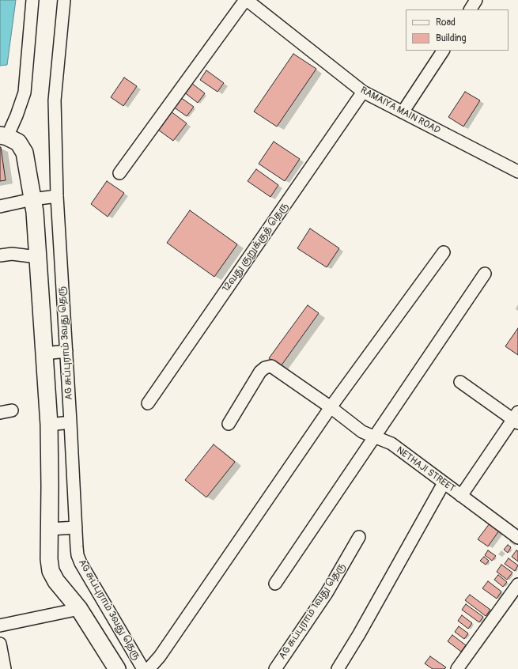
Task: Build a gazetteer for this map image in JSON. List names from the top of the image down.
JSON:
{
  "streets": {
    "street": [
      "RAMAIYA MAIN ROAD",
      "12வது குறுக்குத் தெரு",
      "AG சுப்புராம் 3வது தெரு",
      "NETHAJI STREET",
      "AG சுப்புராம் 1வது தெரு"
    ]
  },
  "crossings": [
    ["RAMAIYA MAIN ROAD", "12வது குறுக்குத் தெரு"]
  ],
  "legend": ["Road", "Building"]
}
